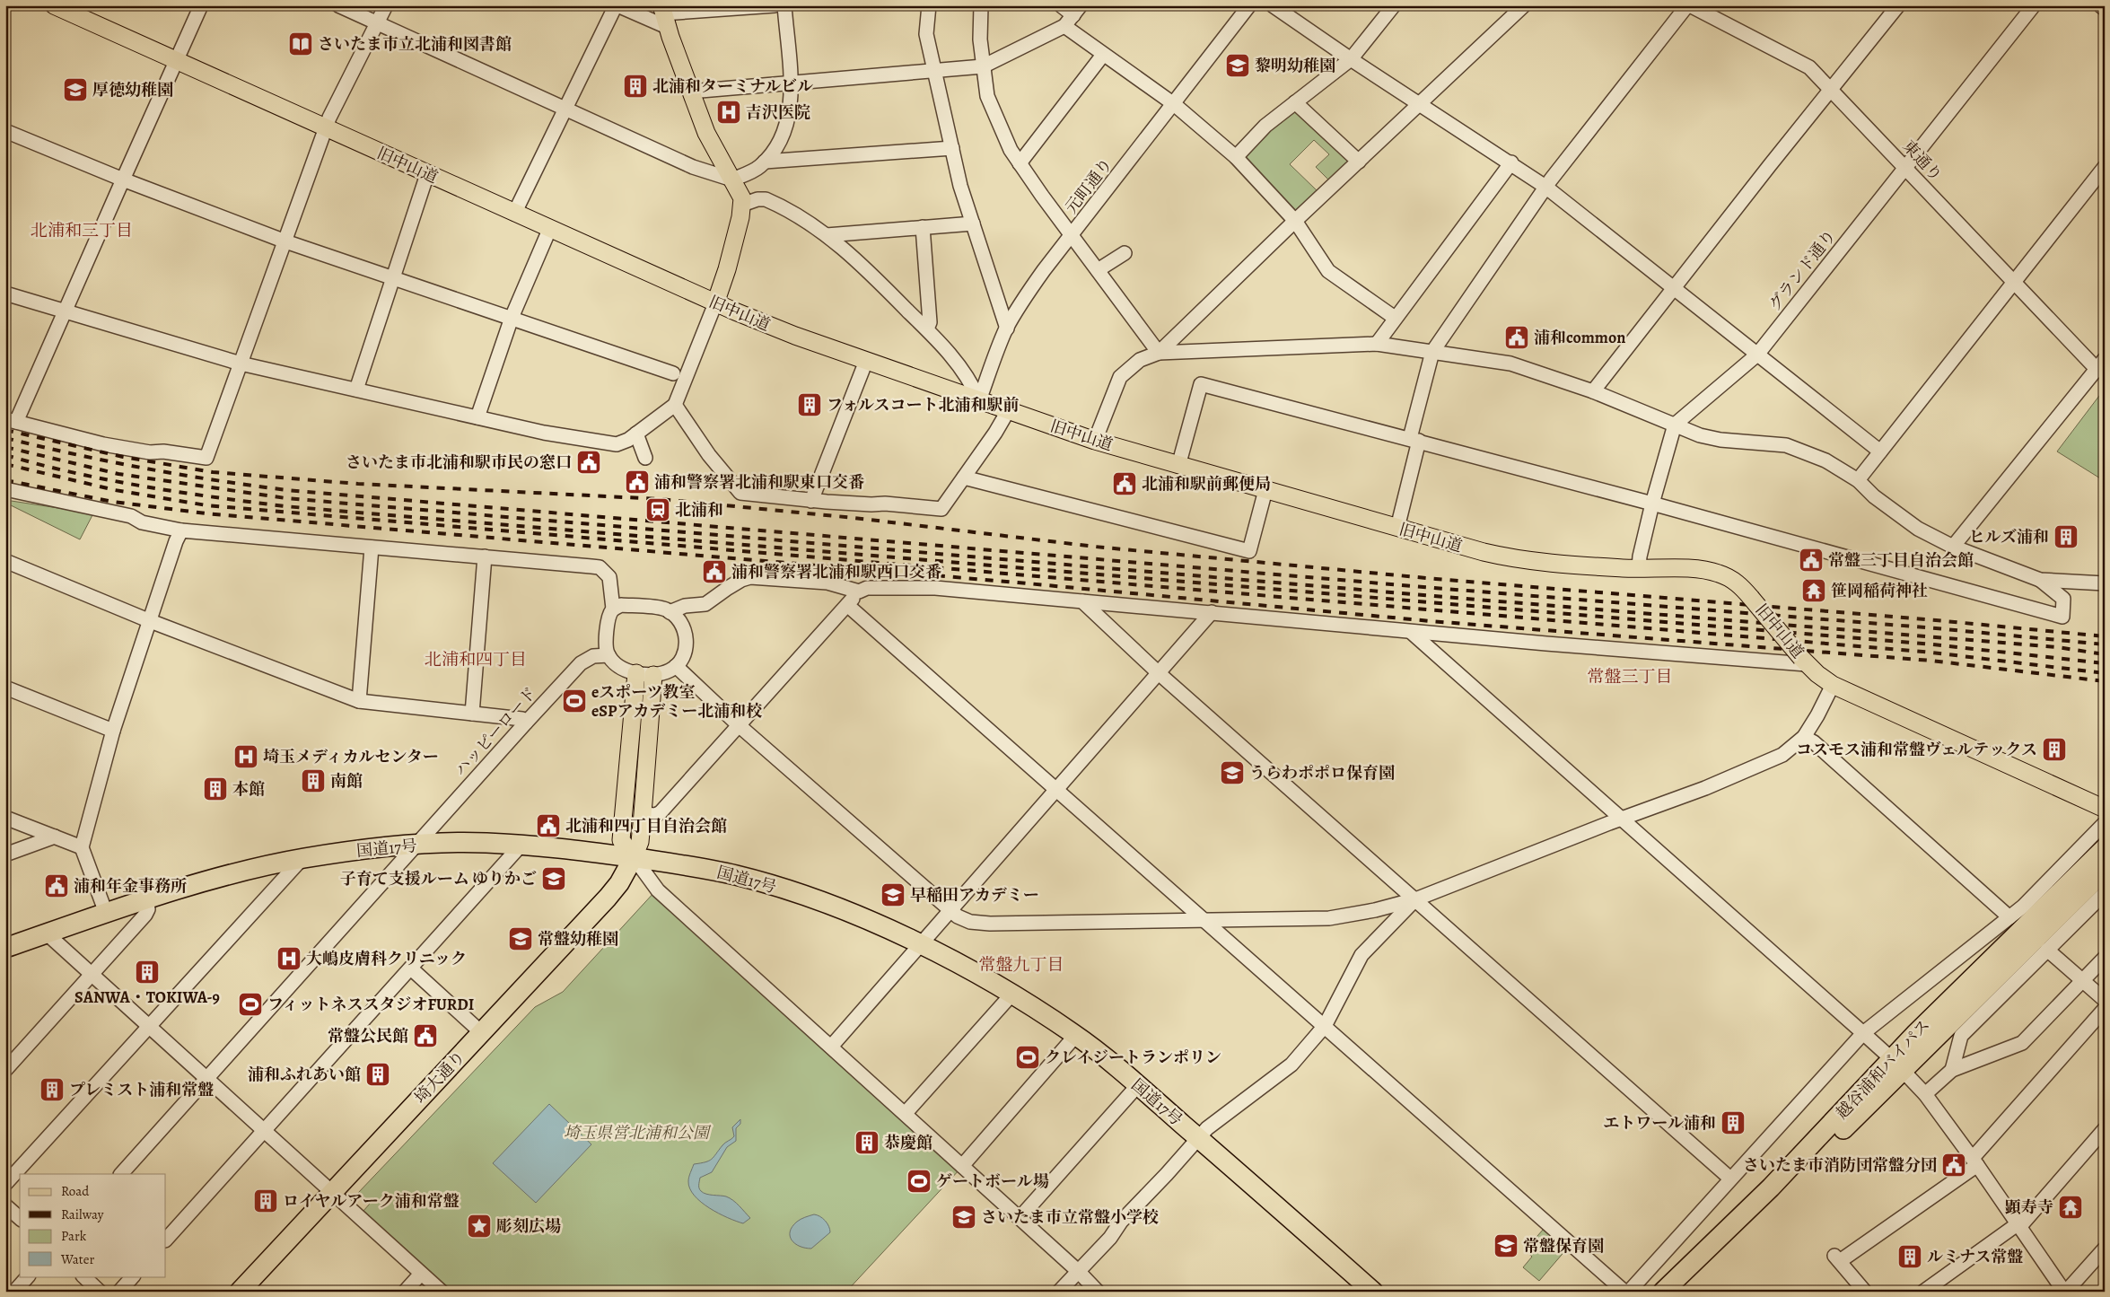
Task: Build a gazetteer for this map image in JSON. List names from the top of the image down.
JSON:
{
  "streets": {
    "highway": ["国道17号", "越谷浦和バイパス", "埼大通り"],
    "main road": ["旧中山道"],
    "street": [
      "東通り",
      "元町通り",
      "グランド通り",
      "ハッピーロード"
    ]
  },
  "crossings": [
    ["東通り", "グランド通り"],
    ["旧中山道", "元町通り"],
    ["ハッピーロード", "国道17号"],
    ["国道17号", "埼大通り"]
  ],
  "districts": [
    "北浦和三丁目",
    "北浦和四丁目",
    "常盤三丁目",
    "常盤九丁目"
  ],
  "parks": ["埼玉県営北浦和公園"],
  "places": {
    "library": ["さいたま市立北浦和図書館"],
    "school or university": [
      "黎明幼稚園",
      "厚徳幼稚園",
      "うらわポポロ保育園",
      "子育て支援ルーム ゆりかご",
      "早稲田アカデミー",
      "常盤幼稚園",
      "さいたま市立常盤小学校",
      "常盤保育園"
    ],
    "building": [
      "北浦和ターミナルビル",
      "フォルスコート北浦和駅前",
      "ヒルズ浦和",
      "コスモス浦和常盤ヴェルテックス",
      "南館",
      "本館",
      "SANWA・TOKIWA-9",
      "浦和ふれあい館",
      "プレミスト浦和常盤",
      "エトワール浦和",
      "恭慶館",
      "ロイヤルアーク浦和常盤",
      "ルミナス常盤"
    ],
    "hospital": ["吉沢医院", "埼玉メディカルセンター", "大嶋皮膚科クリニック"],
    "public building": [
      "浦和common",
      "さいたま市北浦和駅市民の窓口",
      "浦和警察署北浦和駅東口交番",
      "北浦和駅前郵便局",
      "常盤三丁目自治会館",
      "浦和警察署北浦和駅西口交番",
      "北浦和四丁目自治会館",
      "浦和年金事務所",
      "常盤公民館",
      "さいたま市消防団常盤分団"
    ],
    "station": ["北浦和"],
    "temple": ["笹岡稲荷神社", "顕寿寺"],
    "sports": [
      "eスポーツ教室 eSPアカデミー北浦和校",
      "フィットネススタジオFURDI",
      "クレイジートランポリン",
      "ゲートボール場"
    ],
    "place": ["彫刻広場"]
  },
  "legend": [
    "Road",
    "Railway",
    "Park",
    "Water"
  ]
}
